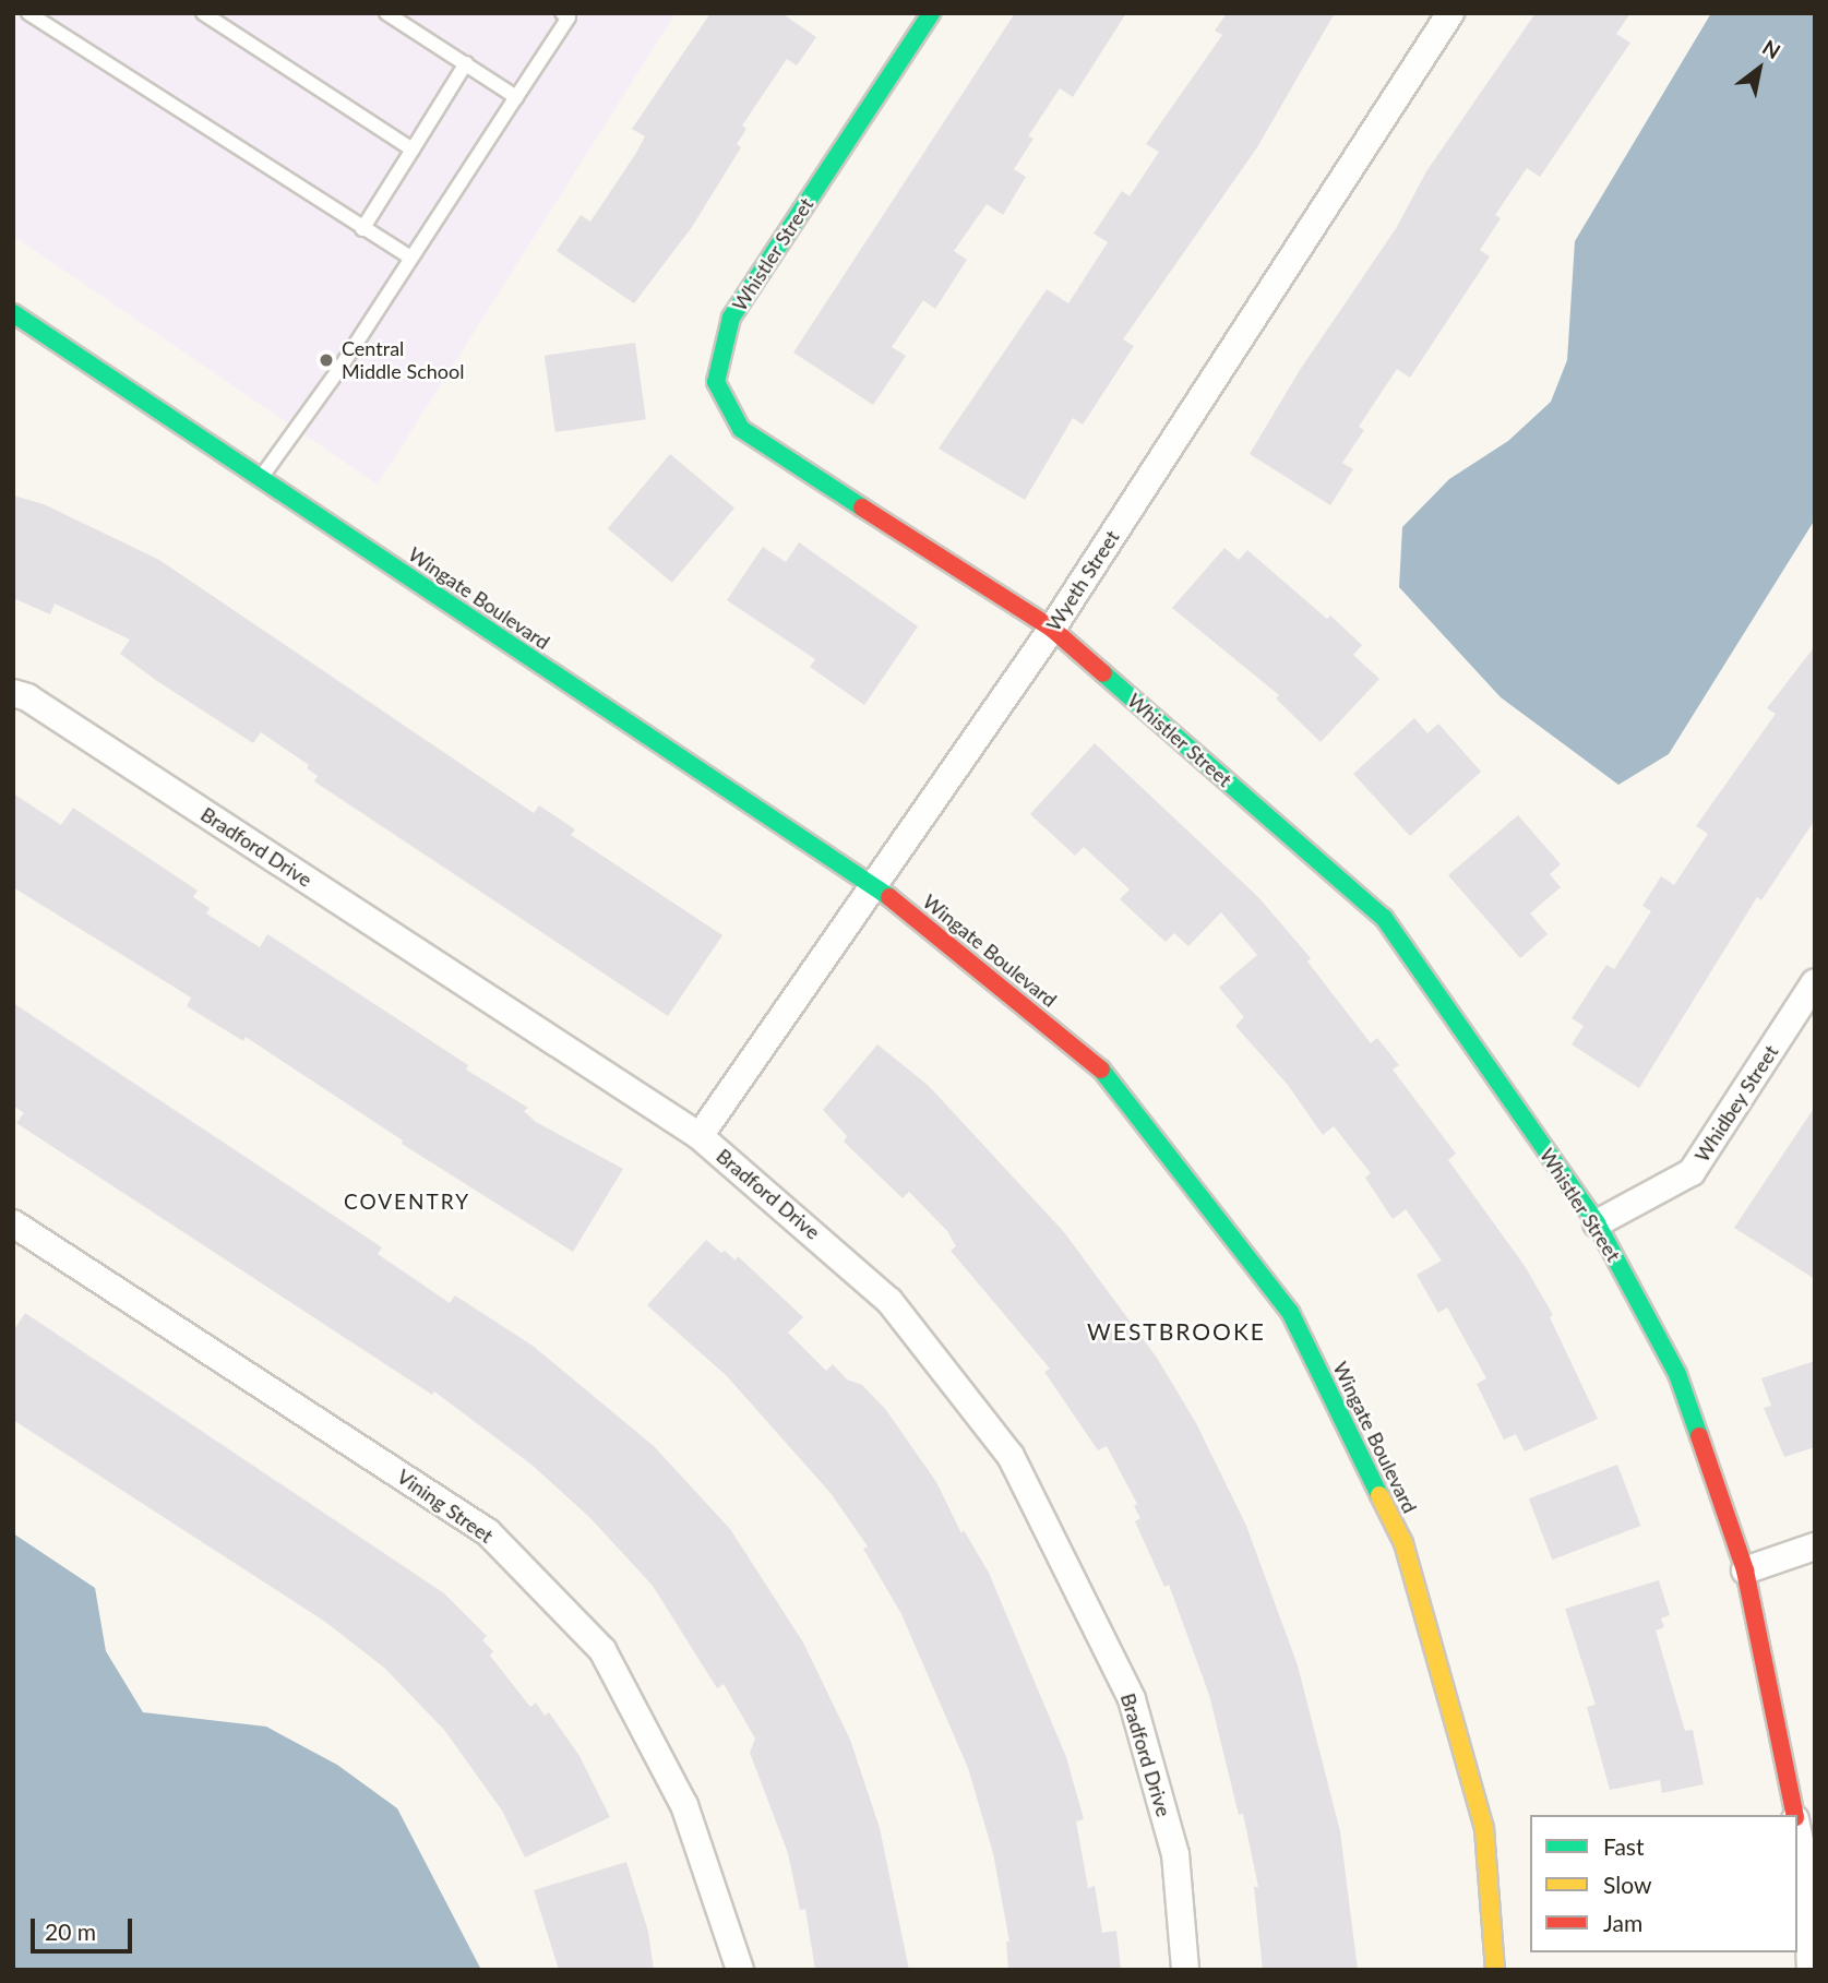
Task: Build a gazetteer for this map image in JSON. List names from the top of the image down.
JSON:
{
  "streets": {
    "street": [
      "Whistler Street",
      "Wyeth Street",
      "Wingate Boulevard",
      "Bradford Drive",
      "Whidbey Street",
      "Vining Street"
    ]
  },
  "crossings": [
    ["Whistler Street", "Wyeth Street"],
    ["Whistler Street", "Whidbey Street"],
    ["Wyeth Street", "Wingate Boulevard"],
    ["Wyeth Street", "Bradford Drive"]
  ],
  "districts": ["COVENTRY", "WESTBROOKE"],
  "places": ["Central Middle School"],
  "legend": ["Fast", "Slow", "Jam"],
  "scale_bar": "20 m",
  "north": "top right"
}
